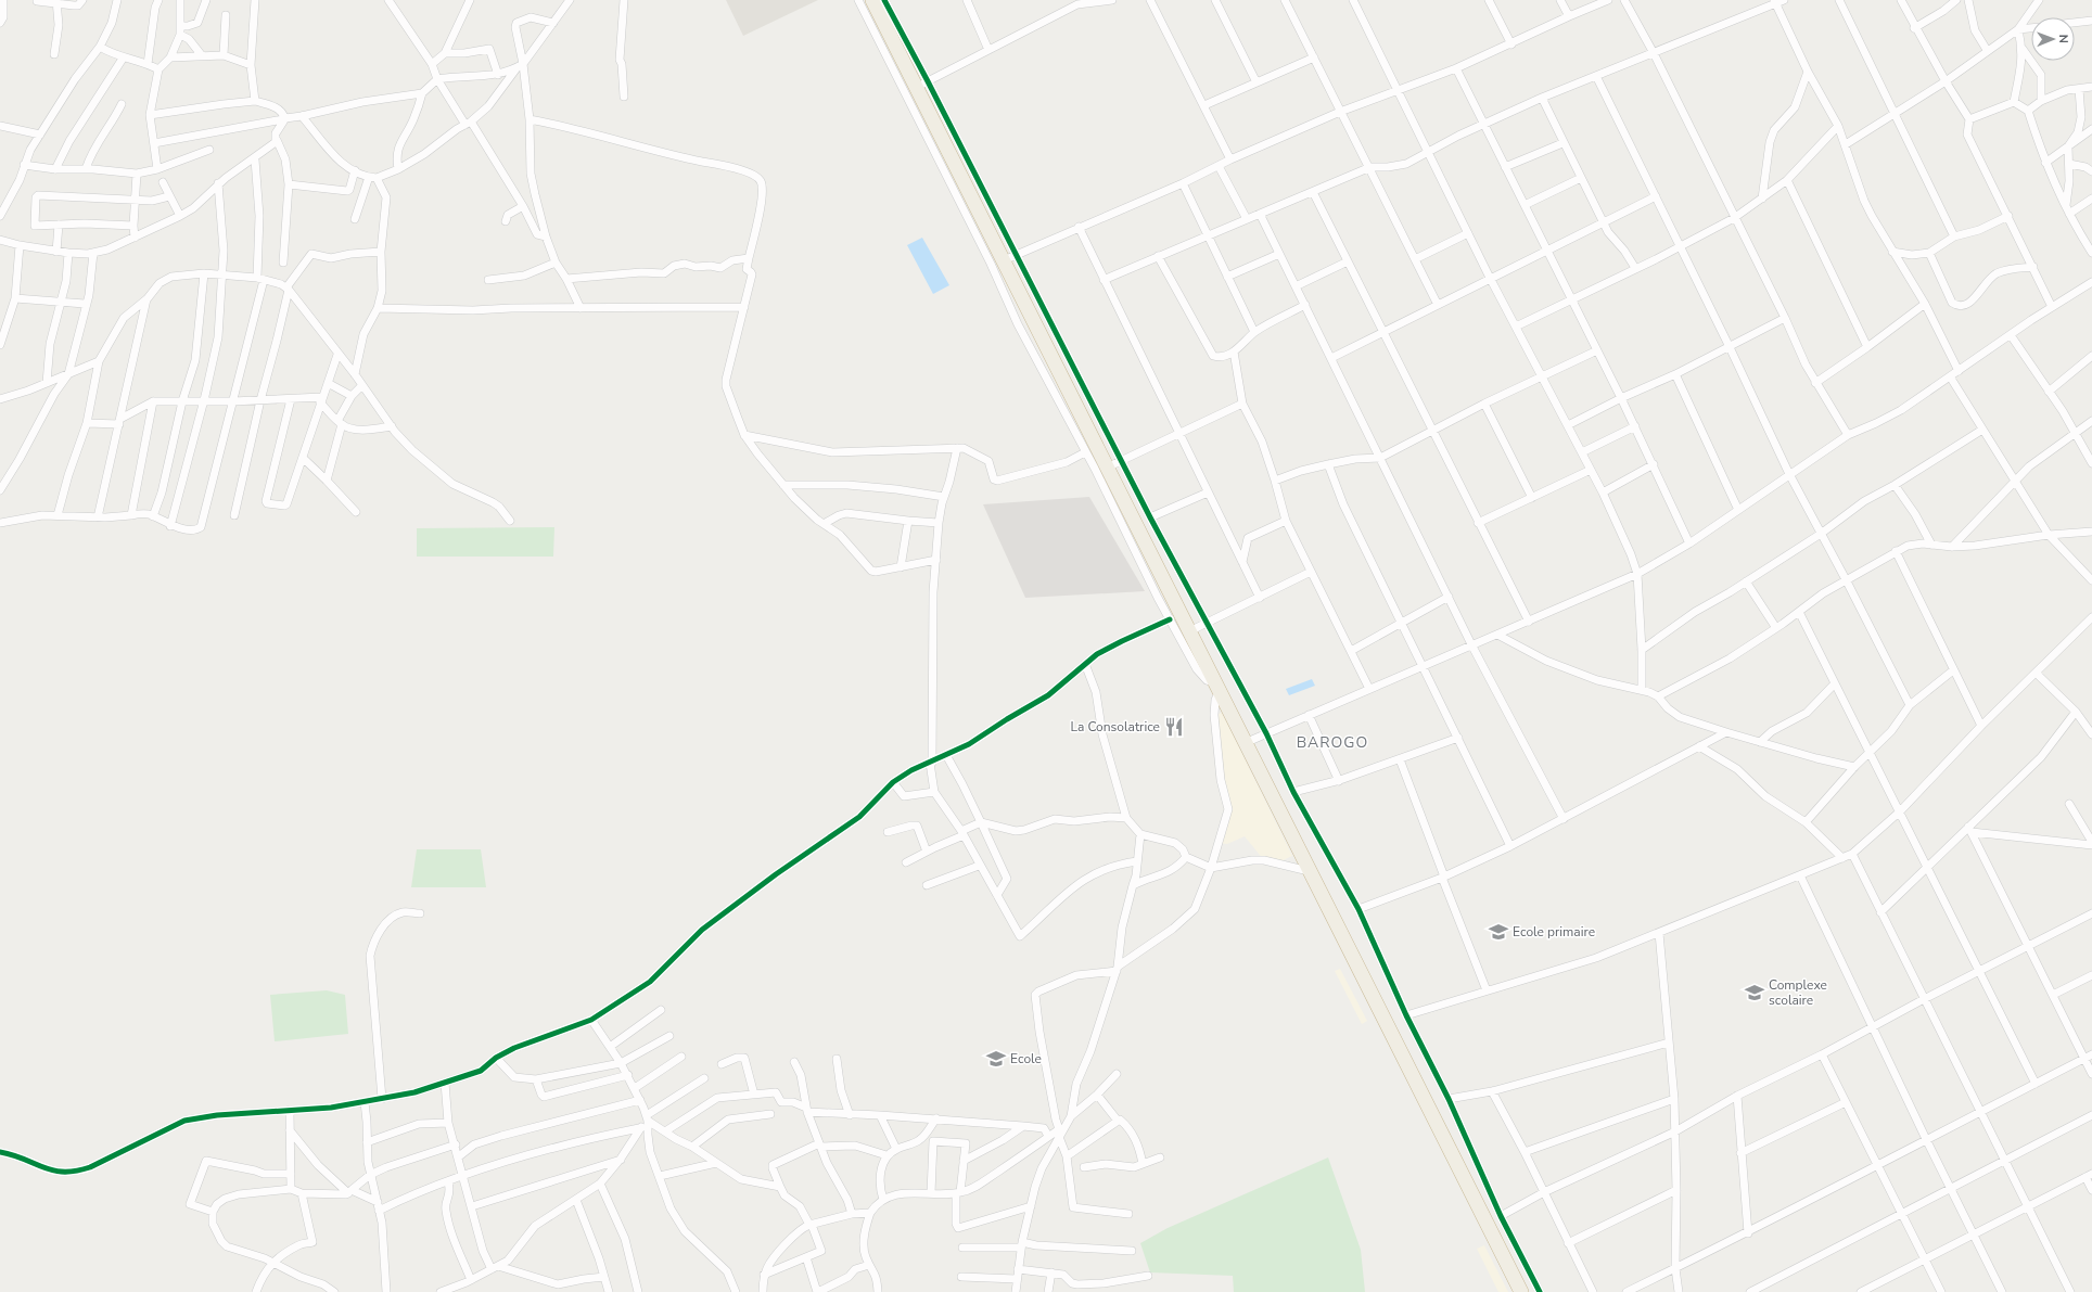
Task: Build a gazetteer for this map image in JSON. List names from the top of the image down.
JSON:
{
  "districts": ["BAROGO"],
  "places": {
    "restaurant": ["La Consolatrice"],
    "school or university": ["Ecole primaire", "Complexe scolaire", "Ecole"]
  },
  "north": "right"
}
